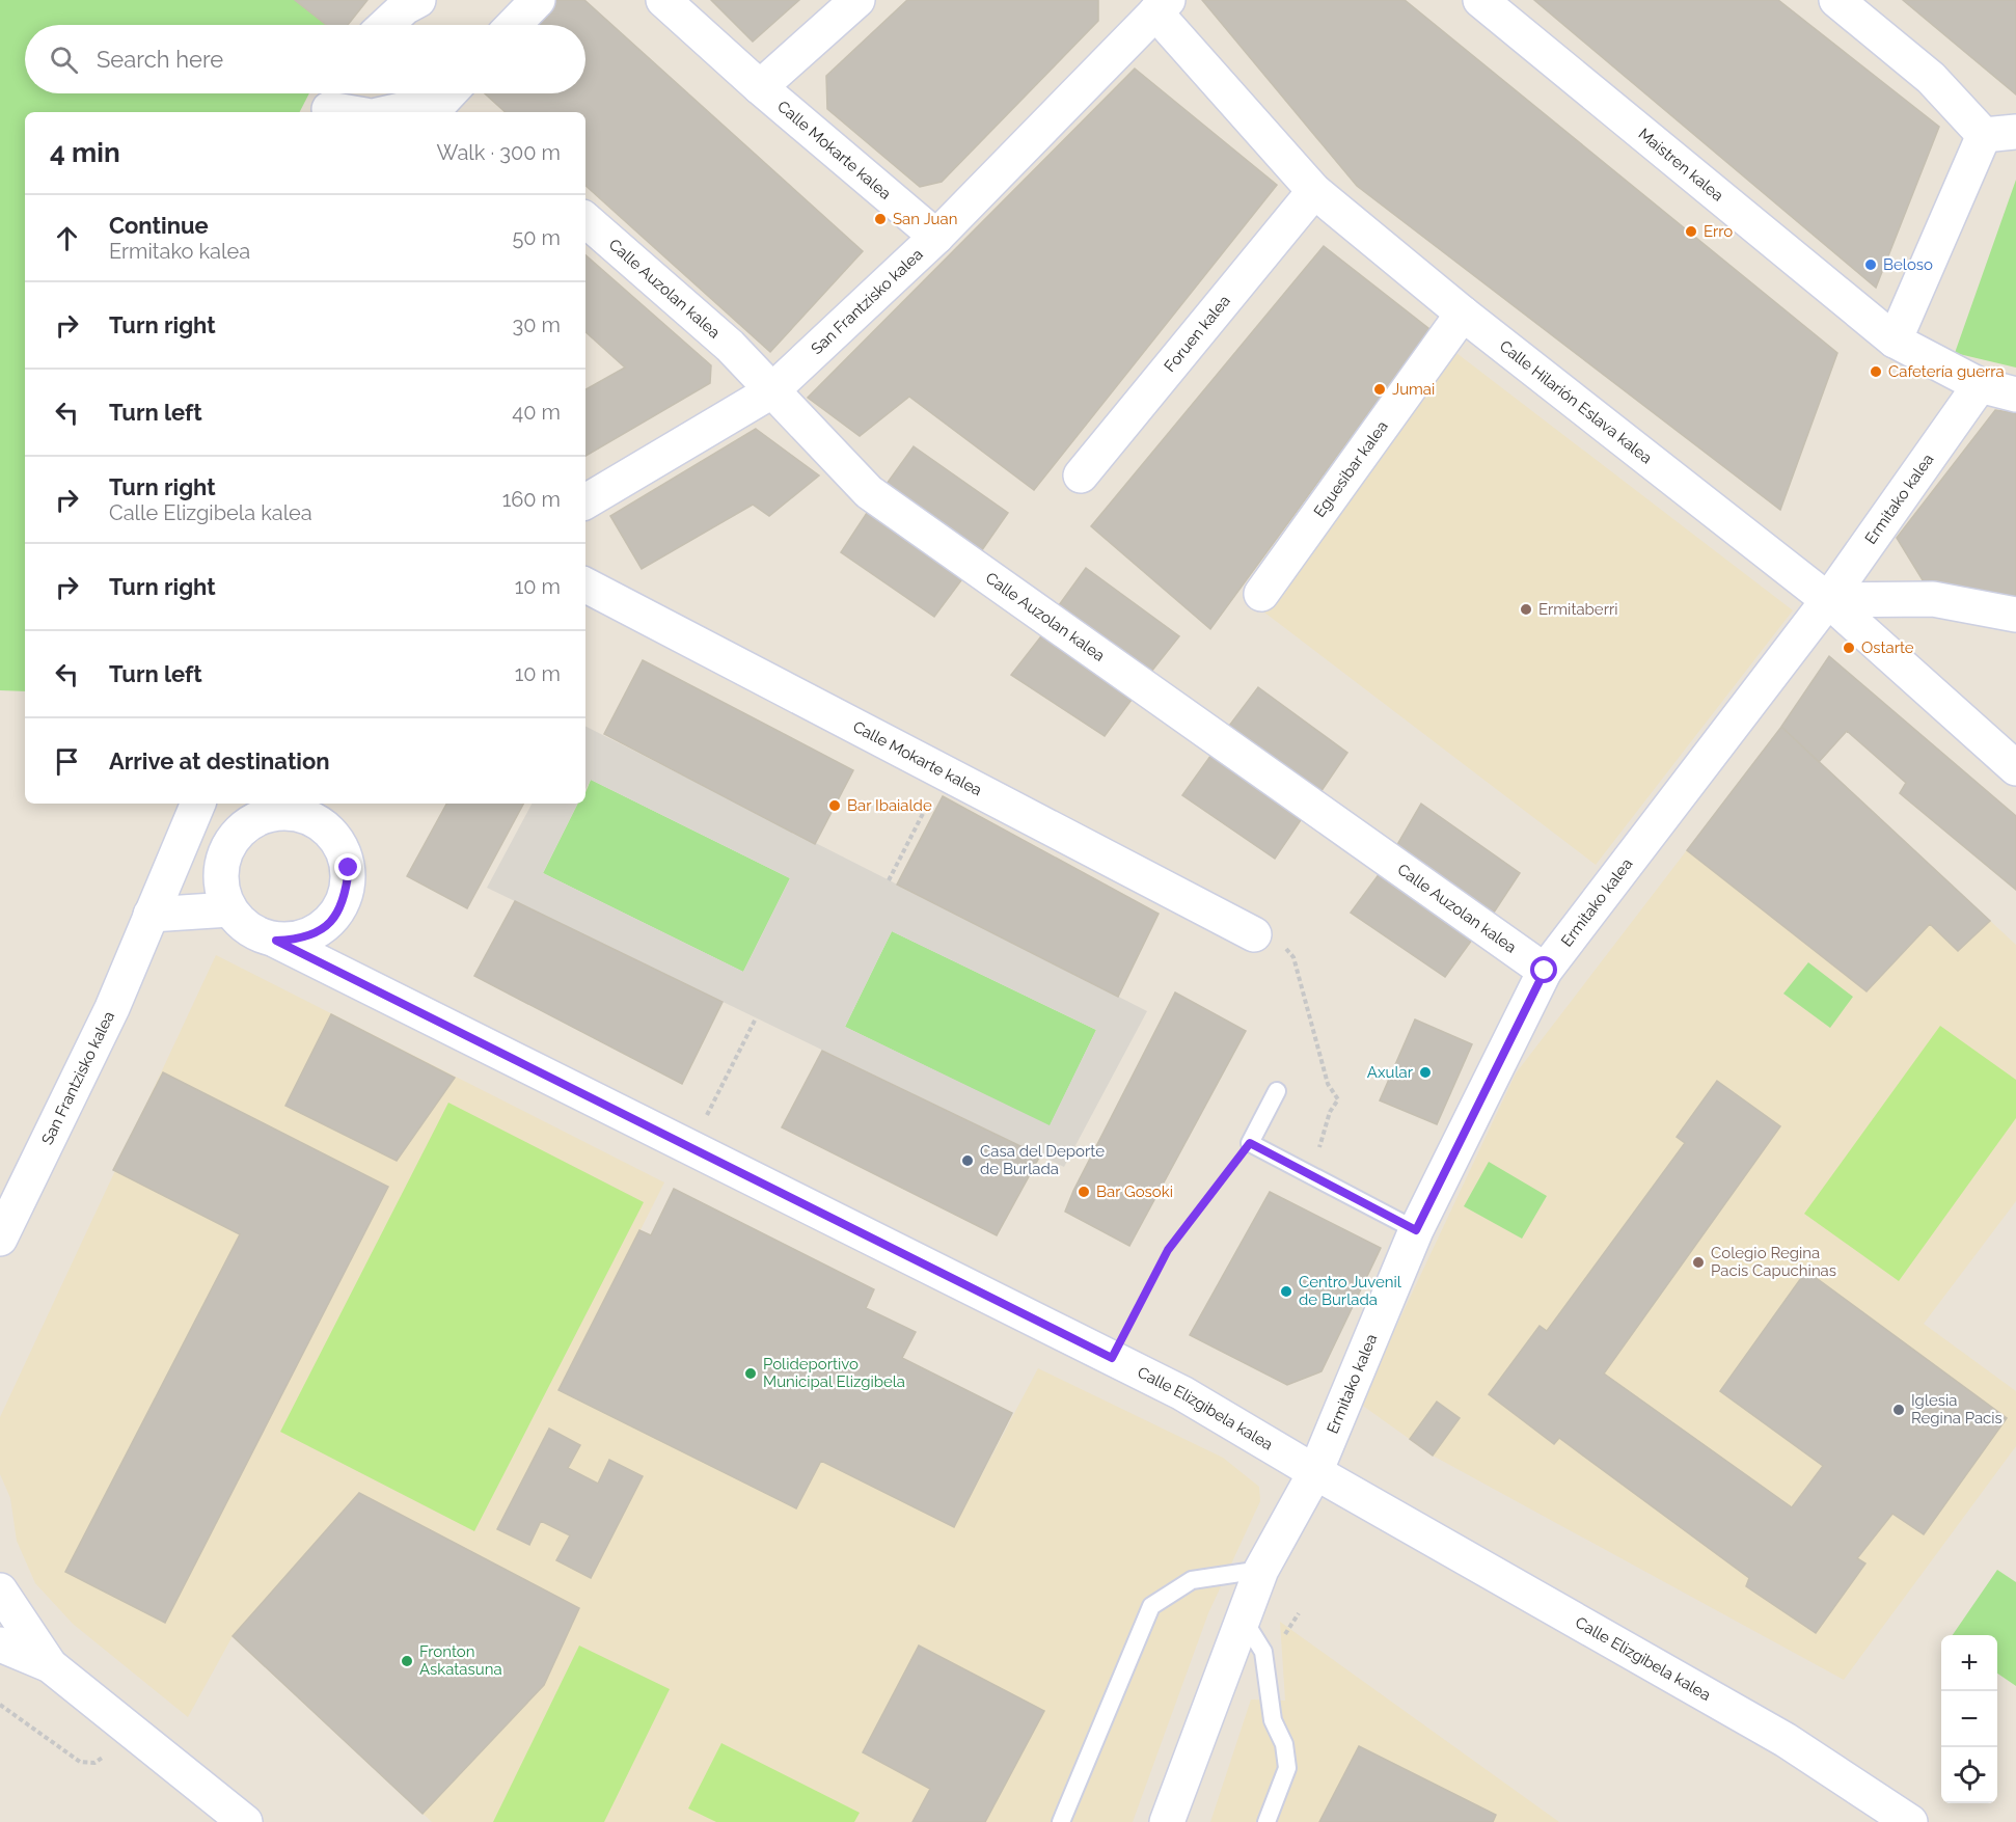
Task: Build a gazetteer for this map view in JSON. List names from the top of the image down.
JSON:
{
  "streets": {
    "street": [
      "Calle Mokarte kalea",
      "Maistren kalea",
      "Calle Auzolan kalea",
      "San Frantzisko kalea",
      "Foruen kalea",
      "Calle Hilarión Eslava kalea",
      "Eguesibar kalea",
      "Ermitako kalea",
      "Calle Elizgibela kalea"
    ]
  },
  "crossings": [
    ["Calle Mokarte kalea", "San Frantzisko kalea"],
    ["Maistren kalea", "Ermitako kalea"],
    ["Calle Auzolan kalea", "San Frantzisko kalea"],
    ["Calle Auzolan kalea", "Ermitako kalea"],
    ["San Frantzisko kalea", "Calle Hilarión Eslava kalea"],
    ["Foruen kalea", "Calle Hilarión Eslava kalea"],
    ["Calle Hilarión Eslava kalea", "Eguesibar kalea"],
    ["Calle Hilarión Eslava kalea", "Ermitako kalea"],
    ["Ermitako kalea", "Calle Elizgibela kalea"]
  ],
  "places": [
    "San Juan",
    "Erro",
    "Beloso",
    "Cafetería guerra",
    "Jumai",
    "Ermitaberri",
    "Ostarte",
    "Bar Ibaialde",
    "Axular",
    "Casa del Deporte de Burlada",
    "Bar Gosoki",
    "Colegio Regina Pacis Capuchinas",
    "Centro Juvenil de Burlada",
    "Polideportivo Municipal Elizgibela",
    "Iglesia Regina Pacis",
    "Fronton Askatasuna"
  ],
  "page": {
    "search": "Search here",
    "heading": ["4 min", "Walk · 300 m"],
    "list": [
      ["Continue", "Ermitako kalea", "50 m"],
      ["Turn right", "30 m"],
      ["Turn left", "40 m"],
      ["Turn right", "Calle Elizgibela kalea", "160 m"],
      ["Turn right", "10 m"],
      ["Turn left", "10 m"],
      "Arrive at destination"
    ],
    "map_buttons": ["+", "−"]
  }
}
